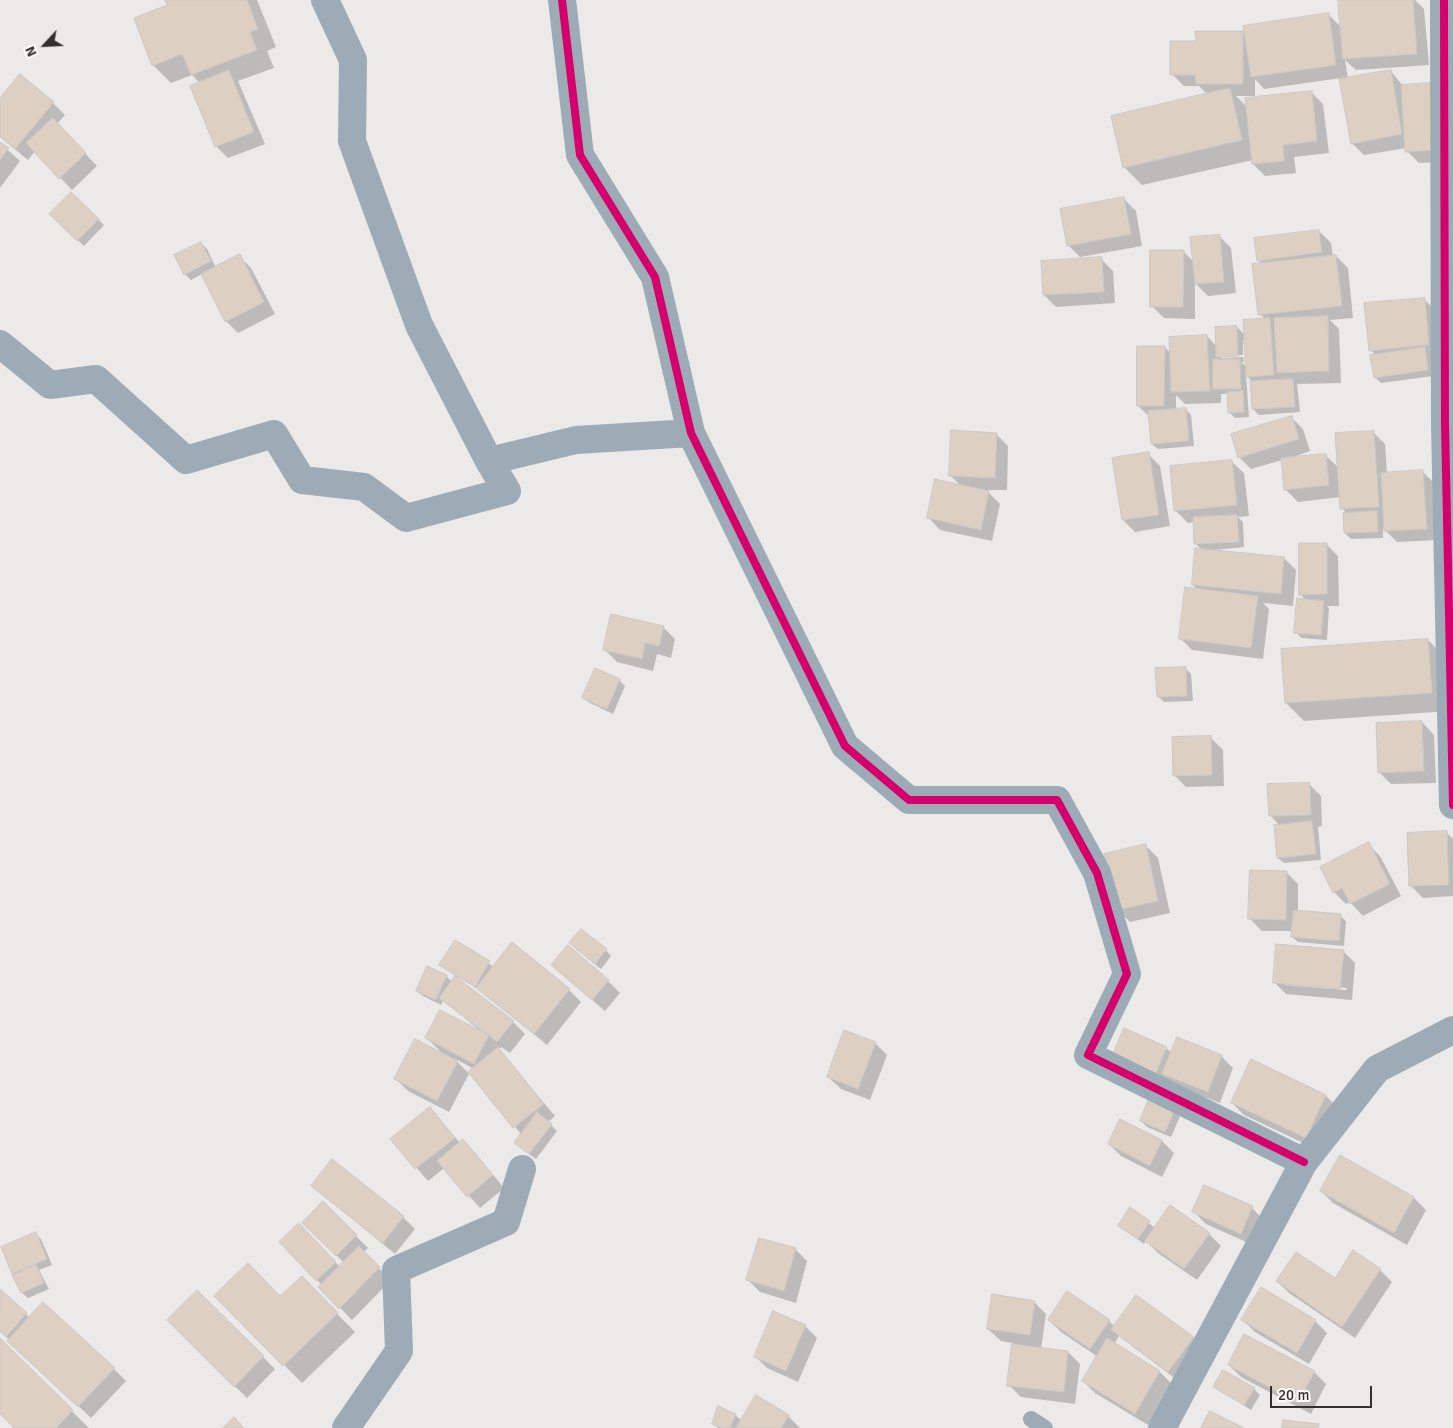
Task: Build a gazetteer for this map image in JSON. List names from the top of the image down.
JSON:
{
  "scale_bar": "20 m",
  "north": "bottom left"
}
